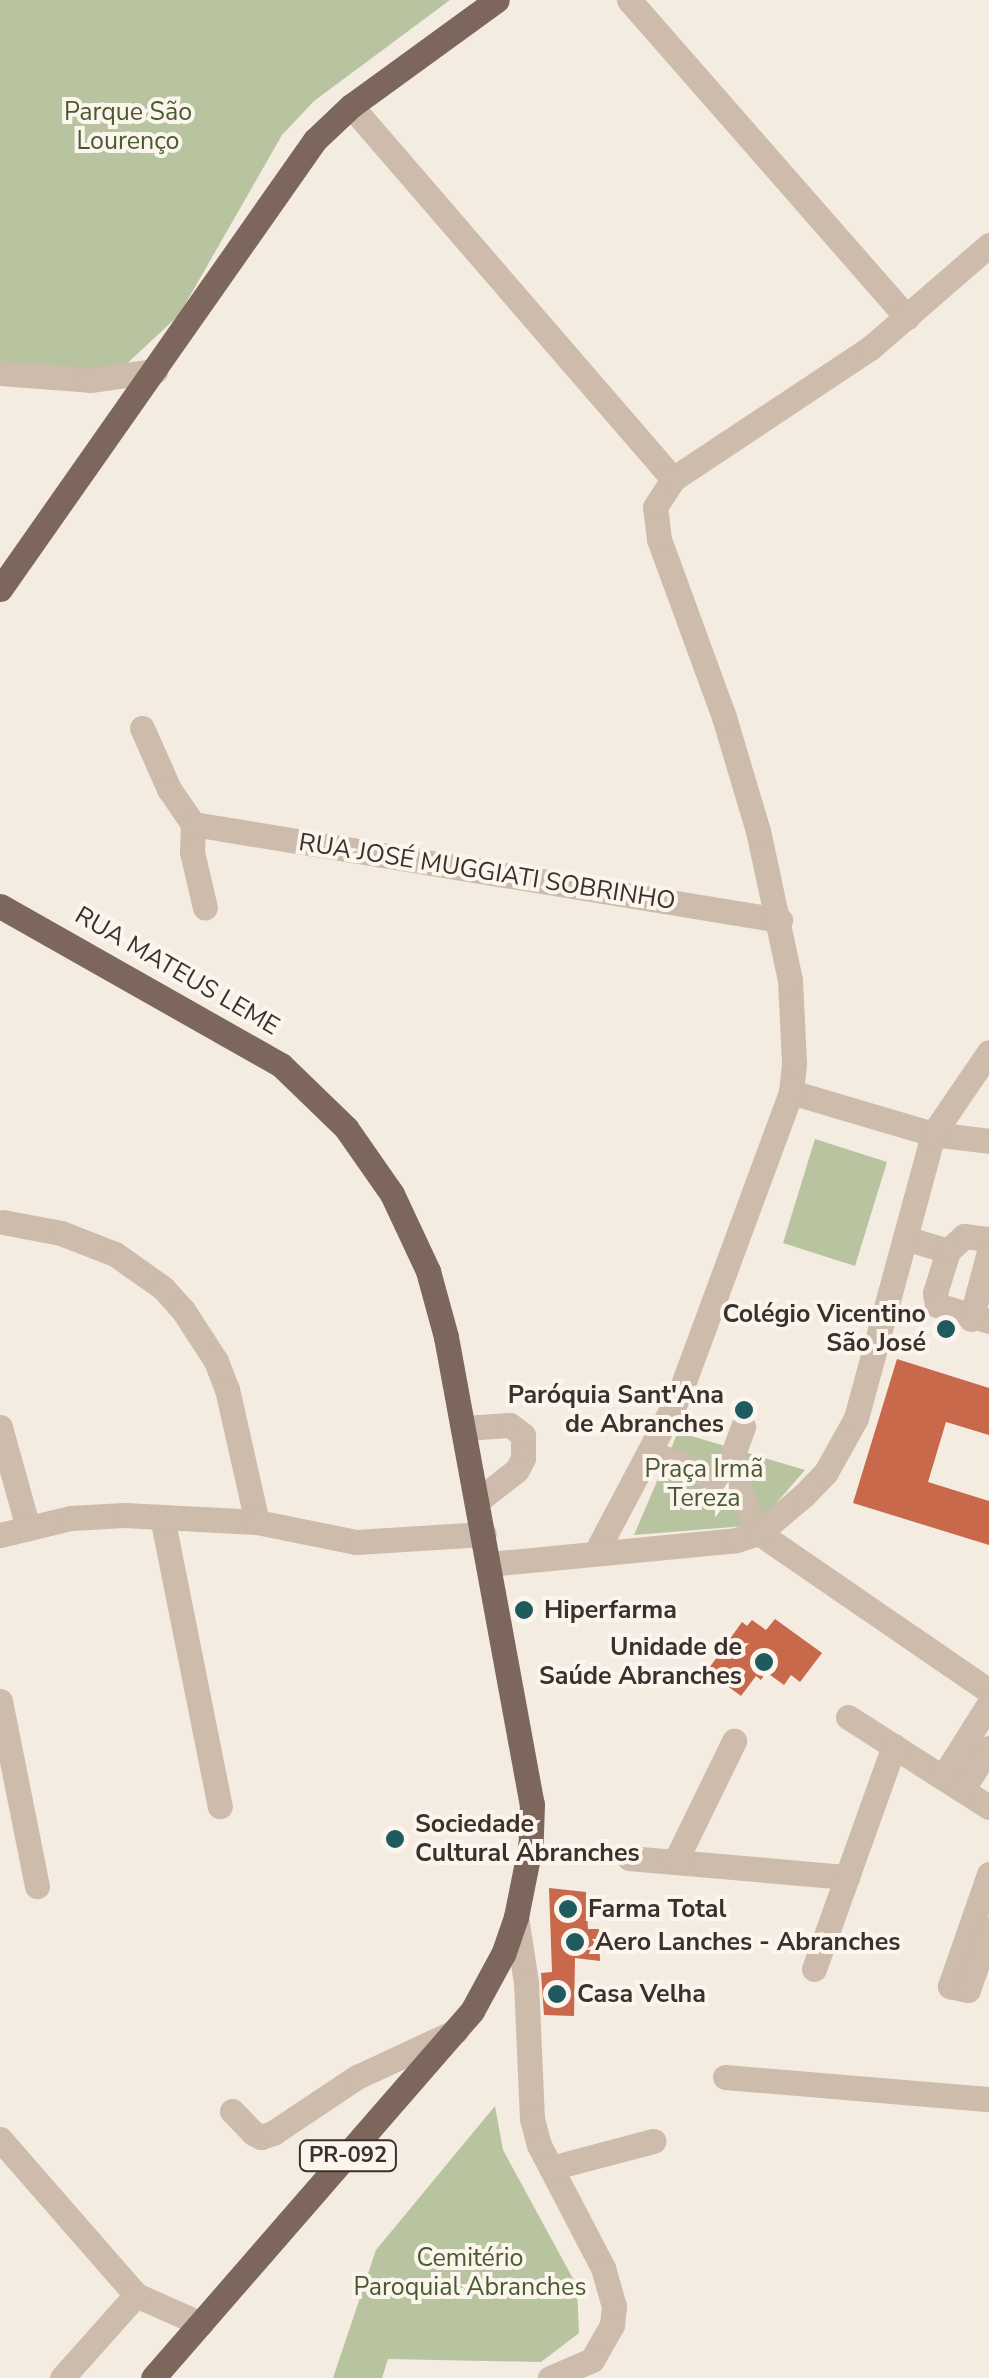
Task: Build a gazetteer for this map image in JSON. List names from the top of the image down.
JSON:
{
  "streets": {
    "main road": ["RUA MATEUS LEME", "PR-092"],
    "street": ["RUA JOSÉ MUGGIATI SOBRINHO"]
  },
  "crossings": [
    ["RUA MATEUS LEME", "PR-092"]
  ],
  "parks": ["Parque São Lourenço", "Praça Irmã Tereza", "Cemitério Paroquial Abranches"],
  "places": [
    "Colégio Vicentino São José",
    "Paróquia Sant'Ana de Abranches",
    "Hiperfarma",
    "Unidade de Saúde Abranches",
    "Sociedade Cultural Abranches",
    "Farma Total",
    "Aero Lanches - Abranches",
    "Casa Velha"
  ]
}
